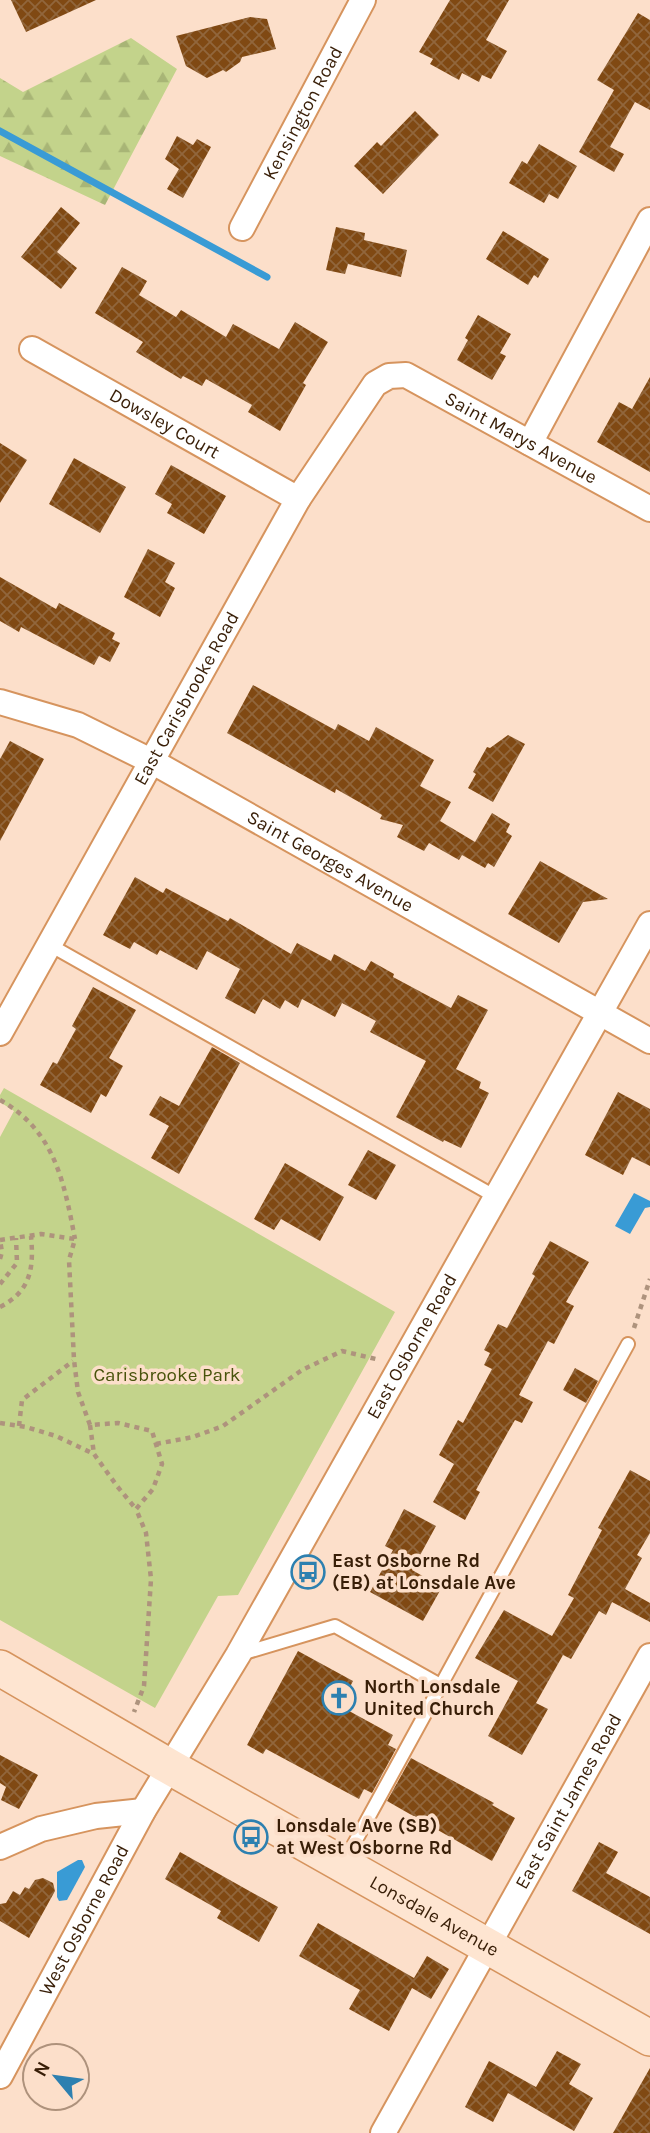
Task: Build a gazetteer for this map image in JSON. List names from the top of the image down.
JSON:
{
  "streets": {
    "street": [
      "Kensington Road",
      "Dowsley Court",
      "Saint Marys Avenue",
      "East Carisbrooke Road",
      "Saint Georges Avenue",
      "East Osborne Road",
      "East Saint James Road",
      "Lonsdale Avenue",
      "West Osborne Road"
    ]
  },
  "crossings": [
    ["Dowsley Court", "East Carisbrooke Road"],
    ["Saint Marys Avenue", "East Carisbrooke Road"],
    ["East Carisbrooke Road", "Saint Georges Avenue"],
    ["Saint Georges Avenue", "East Osborne Road"],
    ["East Osborne Road", "Lonsdale Avenue"],
    ["East Osborne Road", "West Osborne Road"],
    ["East Saint James Road", "Lonsdale Avenue"],
    ["Lonsdale Avenue", "West Osborne Road"]
  ],
  "parks": ["Carisbrooke Park"],
  "places": {
    "bus stop": ["East Osborne Rd (EB) at Lonsdale Ave", "Lonsdale Ave (SB) at West Osborne Rd"],
    "church": ["North Lonsdale United Church"]
  },
  "north": "top left"
}
